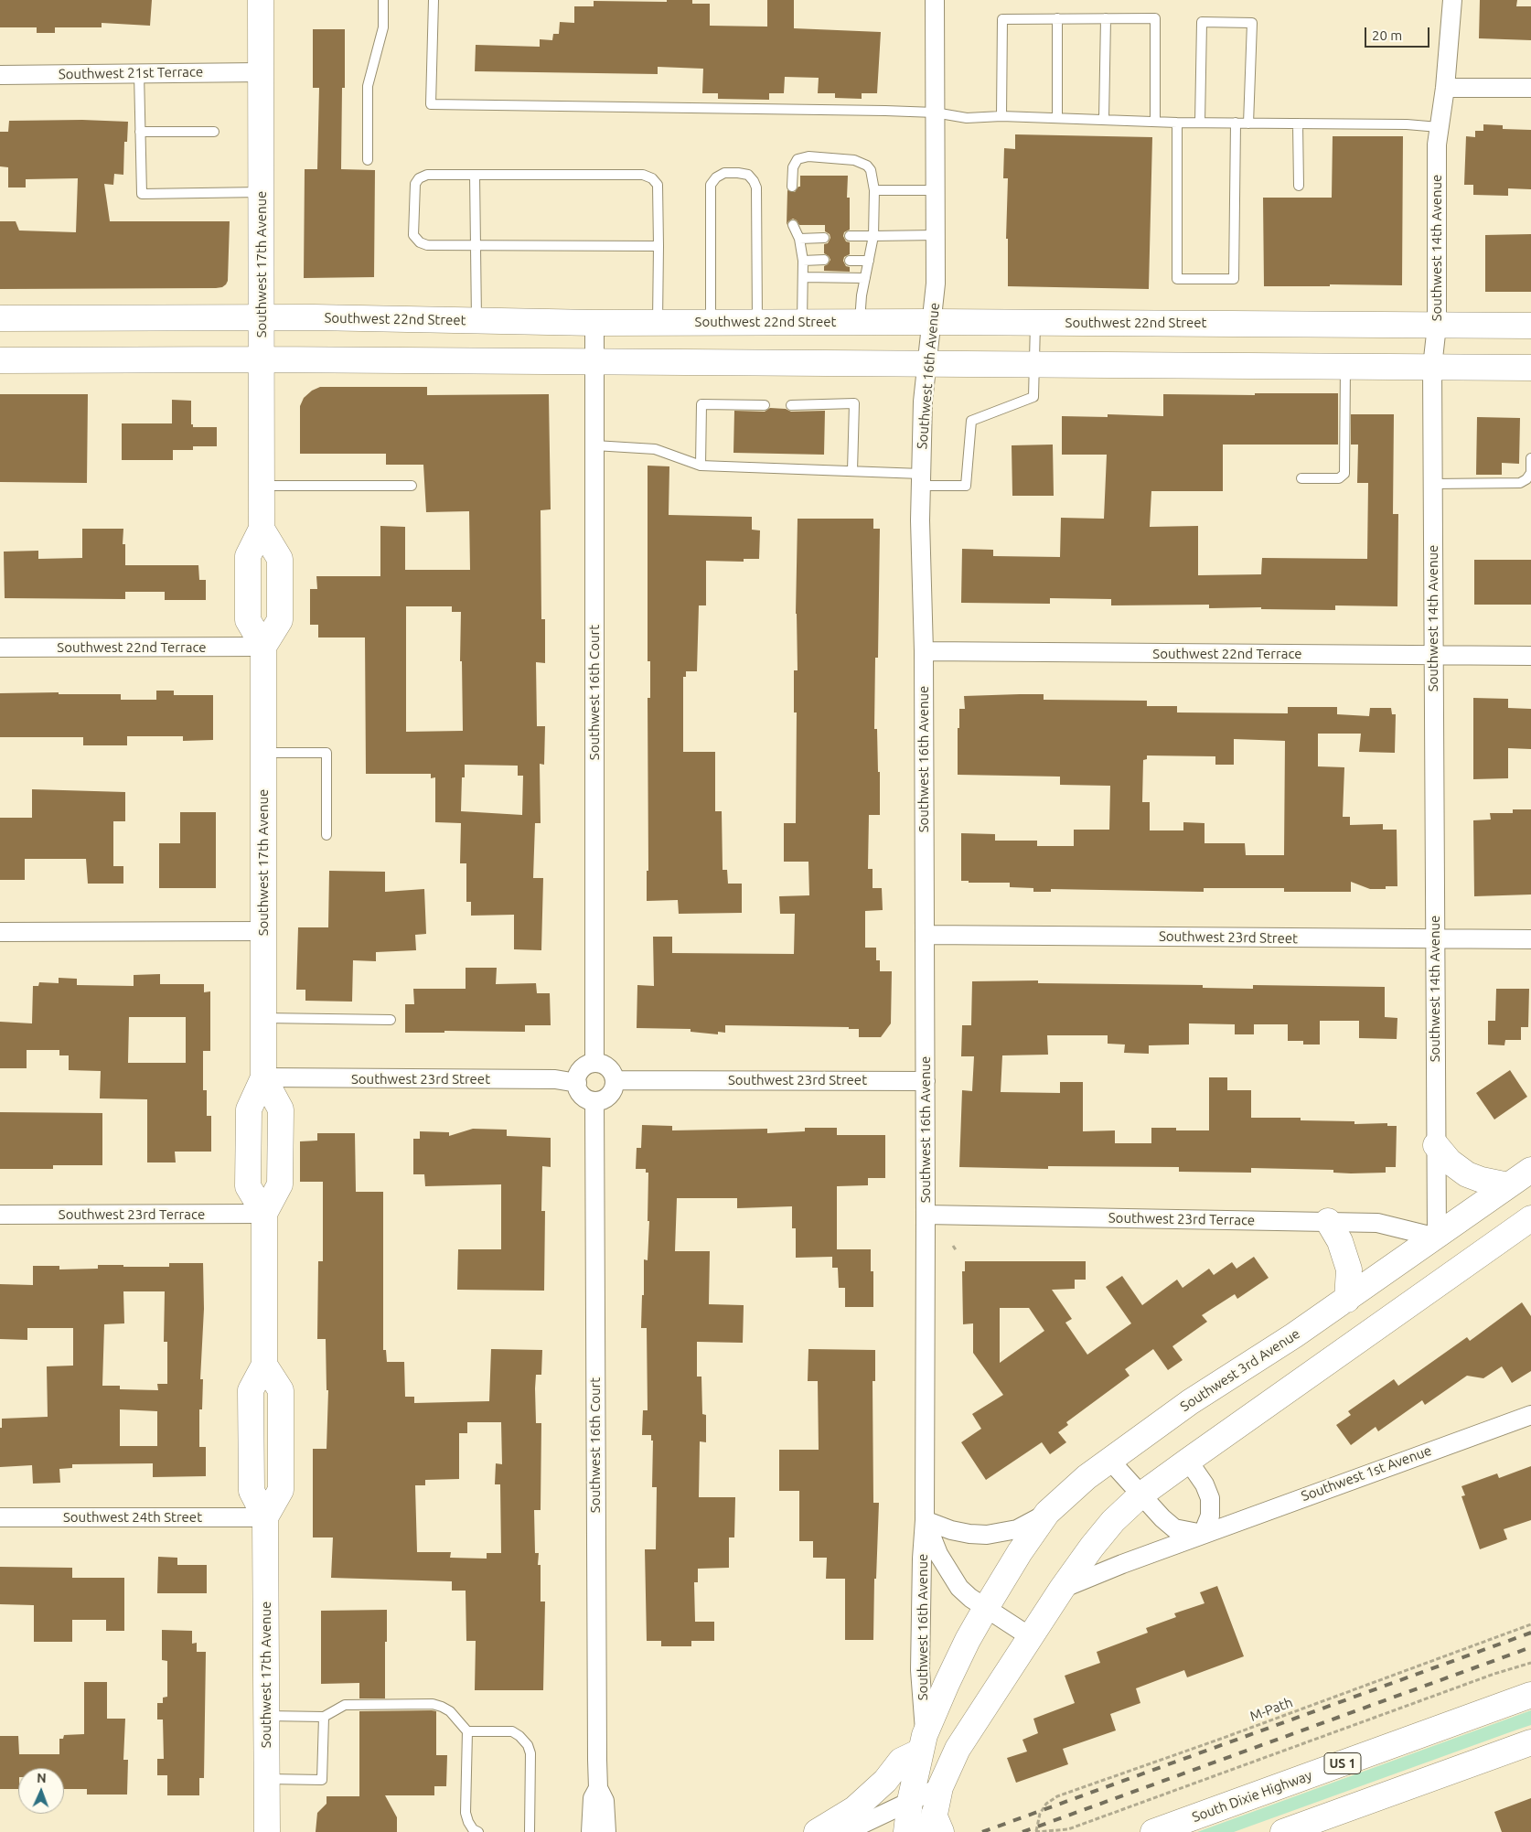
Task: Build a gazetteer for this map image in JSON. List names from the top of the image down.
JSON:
{
  "streets": {
    "main road": [
      "Southwest 17th Avenue",
      "Southwest 22nd Street",
      "Southwest 16th Avenue",
      "Southwest 3rd Avenue",
      "US 1",
      "South Dixie Highway"
    ],
    "street": [
      "Southwest 21st Terrace",
      "Southwest 14th Avenue",
      "Southwest 22nd Terrace",
      "Southwest 16th Court",
      "Southwest 23rd Street",
      "Southwest 23rd Terrace",
      "Southwest 1st Avenue",
      "Southwest 24th Street"
    ],
    "path": ["M-Path"]
  },
  "crossings": [
    ["Southwest 21st Terrace", "Southwest 17th Avenue"],
    ["Southwest 14th Avenue", "Southwest 22nd Street"],
    ["Southwest 14th Avenue", "Southwest 22nd Terrace"],
    ["Southwest 14th Avenue", "Southwest 23rd Street"],
    ["Southwest 14th Avenue", "Southwest 23rd Terrace"],
    ["Southwest 14th Avenue", "Southwest 3rd Avenue"],
    ["Southwest 17th Avenue", "Southwest 22nd Street"],
    ["Southwest 17th Avenue", "Southwest 22nd Terrace"],
    ["Southwest 17th Avenue", "Southwest 23rd Street"],
    ["Southwest 17th Avenue", "Southwest 23rd Terrace"],
    ["Southwest 17th Avenue", "Southwest 24th Street"],
    ["Southwest 22nd Street", "Southwest 16th Avenue"],
    ["Southwest 22nd Street", "Southwest 16th Court"],
    ["Southwest 16th Avenue", "Southwest 22nd Terrace"],
    ["Southwest 16th Avenue", "Southwest 23rd Street"],
    ["Southwest 16th Avenue", "Southwest 23rd Terrace"],
    ["Southwest 16th Avenue", "Southwest 3rd Avenue"],
    ["Southwest 16th Court", "Southwest 23rd Street"],
    ["Southwest 23rd Terrace", "Southwest 3rd Avenue"]
  ],
  "scale_bar": "20 m",
  "north": "top"
}
